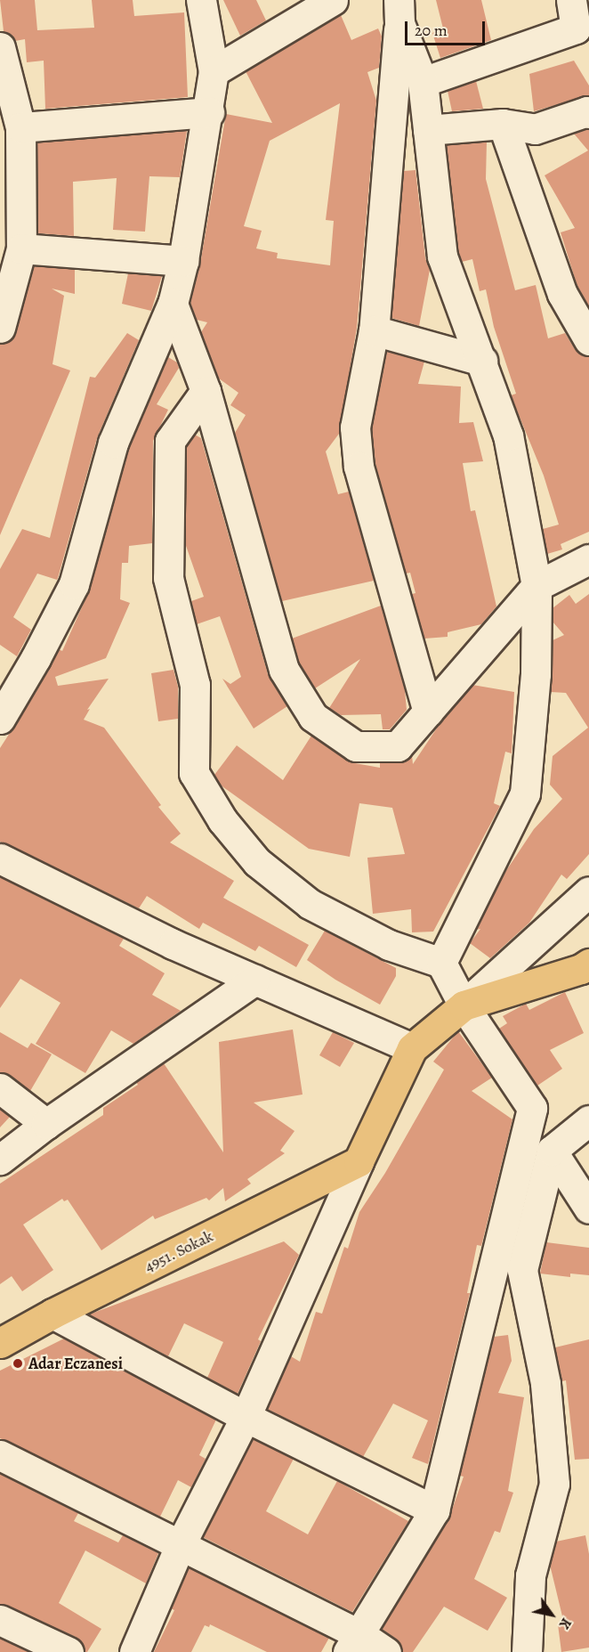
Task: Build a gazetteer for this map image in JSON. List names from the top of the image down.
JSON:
{
  "streets": {
    "main road": ["4951. Sokak"]
  },
  "places": ["Adar Eczanesi"],
  "scale_bar": "20 m",
  "north": "bottom right"
}
